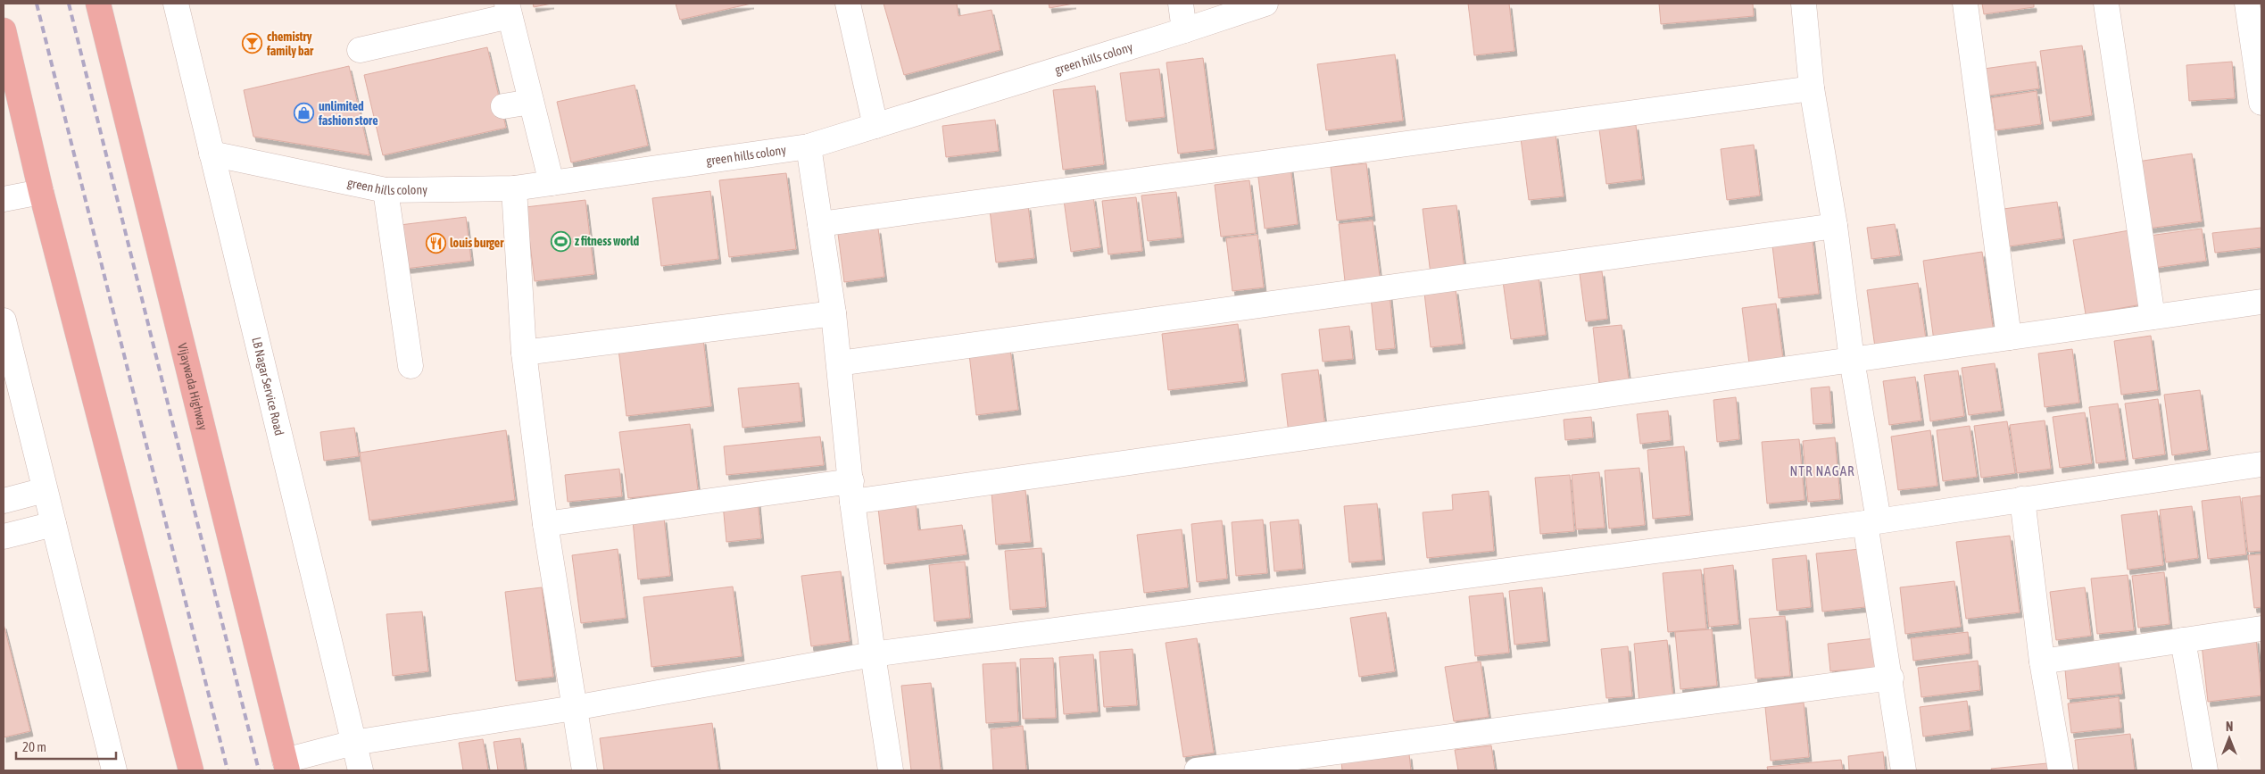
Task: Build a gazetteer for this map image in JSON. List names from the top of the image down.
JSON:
{
  "streets": {
    "highway": ["Vijaywada Highway"],
    "street": ["green hills colony", "LB Nagar Service Road"]
  },
  "crossings": [
    ["green hills colony", "LB Nagar Service Road"]
  ],
  "districts": ["NTR NAGAR"],
  "places": {
    "bar": ["chemistry family bar"],
    "shop": ["unlimited fashion store"],
    "sports": ["z fitness world"],
    "restaurant": ["louis burger"]
  },
  "scale_bar": "20 m",
  "north": "top"
}
